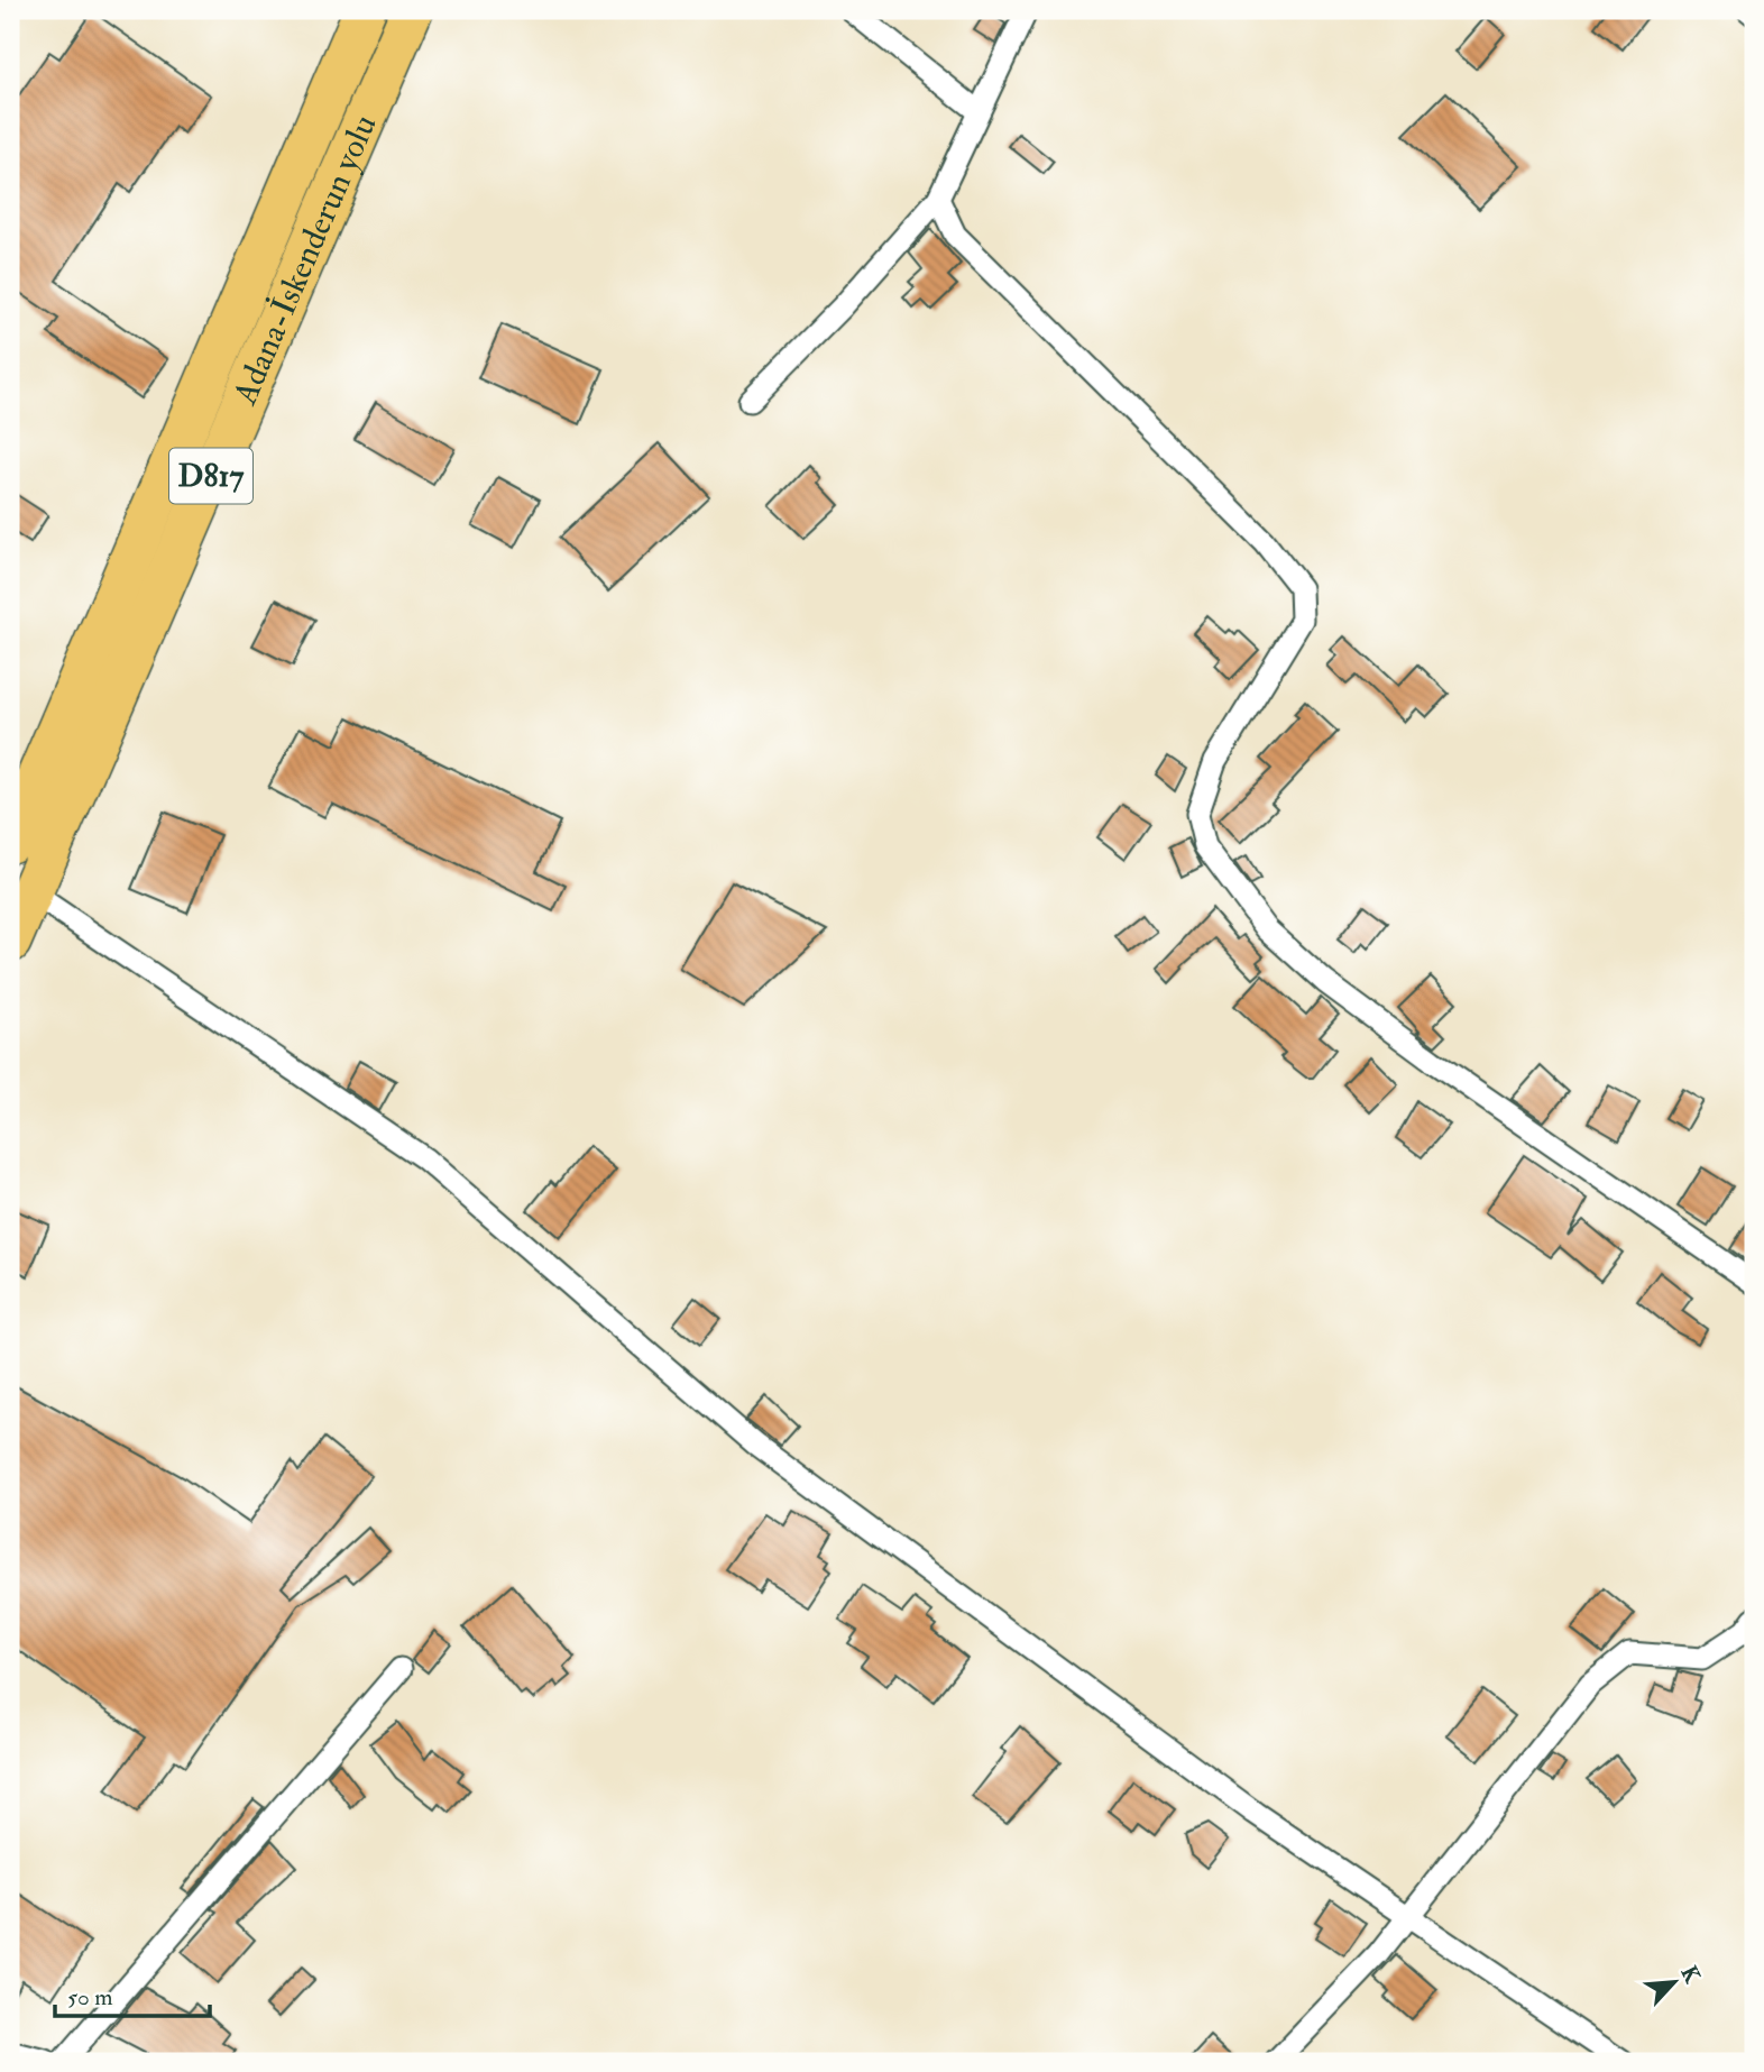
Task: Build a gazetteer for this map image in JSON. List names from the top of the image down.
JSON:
{
  "streets": {
    "highway": ["Adana-İskenderun yolu", "D817"]
  },
  "scale_bar": "50 m",
  "north": "top right"
}
